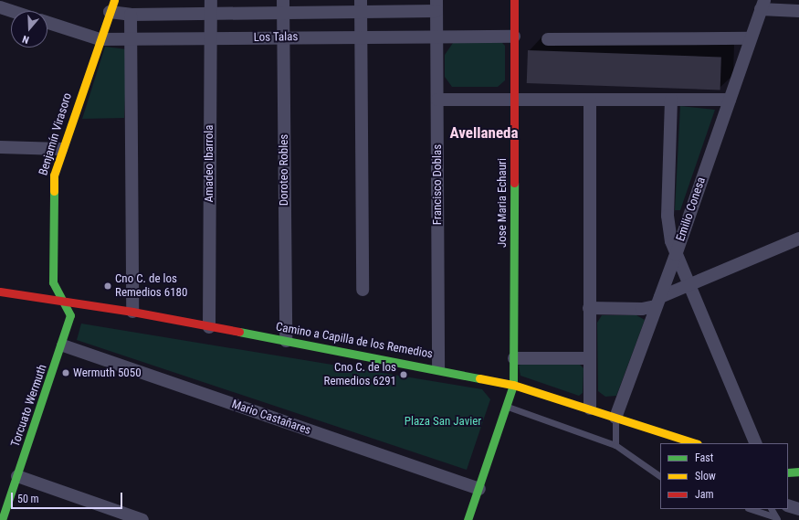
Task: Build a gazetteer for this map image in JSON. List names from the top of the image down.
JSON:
{
  "streets": {
    "street": [
      "Los Talas",
      "Benjamín Virasoro",
      "Amadeo Ibarrola",
      "Doroteo Robles",
      "Francisco Doblas",
      "Jose Maria Echauri",
      "Emilio Conesa",
      "Camino a Capilla de los Remedios",
      "Torcuato Wermuth",
      "Mario Castañares"
    ]
  },
  "crossings": [
    ["Los Talas", "Benjamín Virasoro"],
    ["Los Talas", "Amadeo Ibarrola"],
    ["Los Talas", "Doroteo Robles"],
    ["Los Talas", "Francisco Doblas"],
    ["Los Talas", "Jose Maria Echauri"],
    ["Benjamín Virasoro", "Camino a Capilla de los Remedios"],
    ["Benjamín Virasoro", "Torcuato Wermuth"],
    ["Amadeo Ibarrola", "Camino a Capilla de los Remedios"],
    ["Doroteo Robles", "Camino a Capilla de los Remedios"],
    ["Francisco Doblas", "Camino a Capilla de los Remedios"],
    ["Jose Maria Echauri", "Camino a Capilla de los Remedios"],
    ["Jose Maria Echauri", "Mario Castañares"],
    ["Emilio Conesa", "Camino a Capilla de los Remedios"],
    ["Camino a Capilla de los Remedios", "Torcuato Wermuth"],
    ["Torcuato Wermuth", "Mario Castañares"]
  ],
  "districts": ["Avellaneda"],
  "parks": ["Plaza San Javier"],
  "places": ["Cno C. de los Remedios 6180", "Wermuth 5050", "Cno C. de los Remedios 6291"],
  "legend": ["Fast", "Slow", "Jam"],
  "scale_bar": "50 m",
  "north": "bottom"
}
